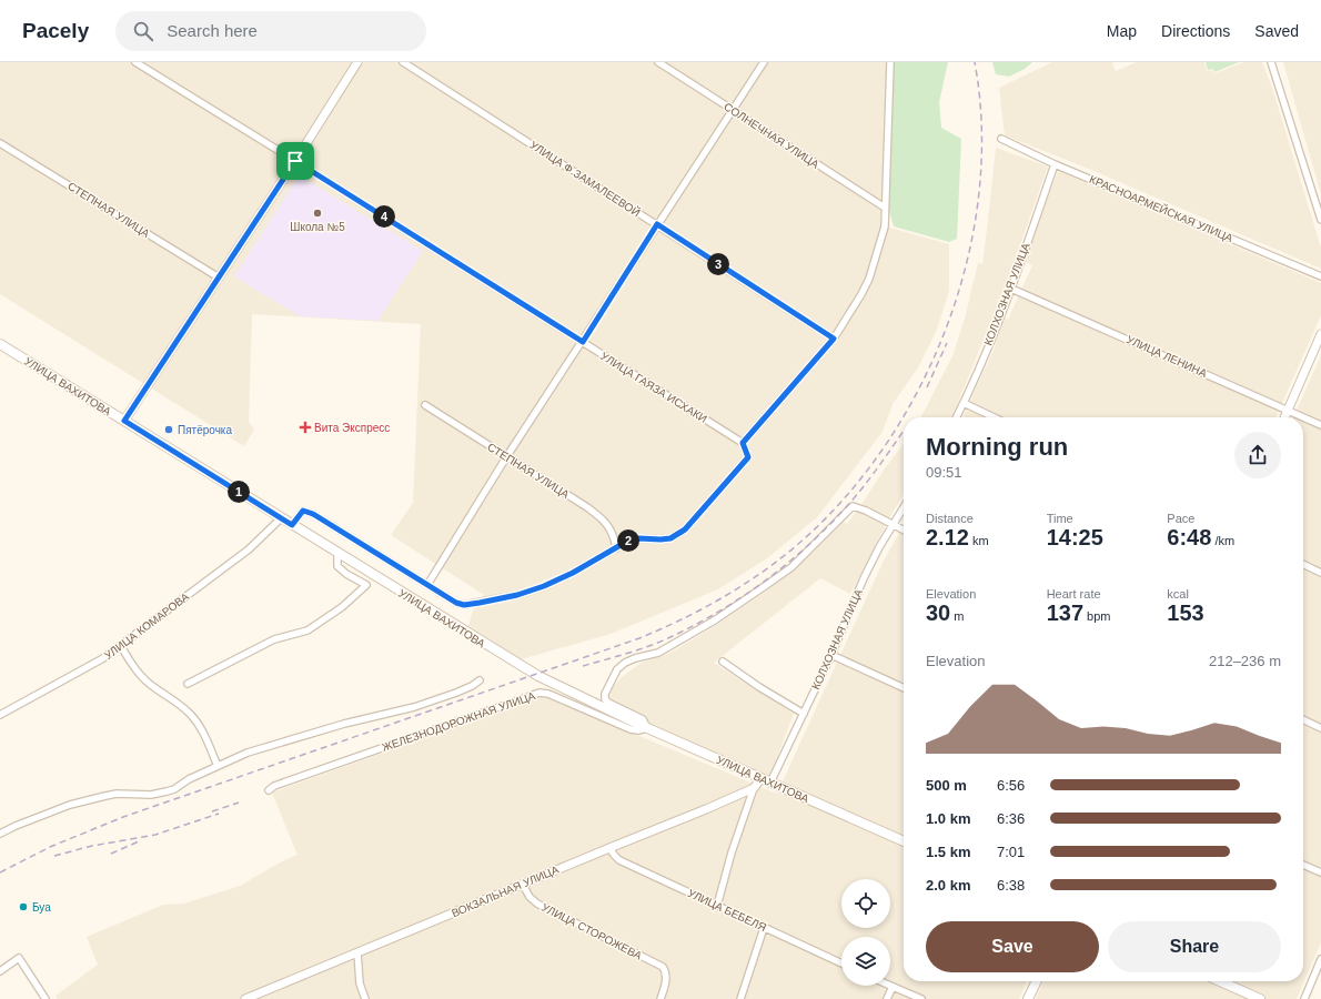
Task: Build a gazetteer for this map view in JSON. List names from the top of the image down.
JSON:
{
  "streets": {
    "main road": ["УЛИЦА ВАХИТОВА"],
    "street": [
      "СОЛНЕЧНАЯ УЛИЦА",
      "УЛИЦА Ф.ЗАМАЛЕЕВОЙ",
      "КРАСНОАРМЕЙСКАЯ УЛИЦА",
      "СТЕПНАЯ УЛИЦА",
      "КОЛХОЗНАЯ УЛИЦА",
      "УЛИЦА ЛЕНИНА",
      "УЛИЦА ГАЯЗА ИСХАКИ",
      "УЛИЦА КОМАРОВА",
      "ЖЕЛЕЗНОДОРОЖНАЯ УЛИЦА",
      "ВОКЗАЛЬНАЯ УЛИЦА",
      "УЛИЦА БЕБЕЛЯ",
      "УЛИЦА СТОРОЖЕВА"
    ]
  },
  "crossings": [
    ["КРАСНОАРМЕЙСКАЯ УЛИЦА", "КОЛХОЗНАЯ УЛИЦА"],
    ["КОЛХОЗНАЯ УЛИЦА", "УЛИЦА ЛЕНИНА"],
    ["КОЛХОЗНАЯ УЛИЦА", "УЛИЦА ВАХИТОВА"],
    ["УЛИЦА ВАХИТОВА", "УЛИЦА КОМАРОВА"],
    ["УЛИЦА ВАХИТОВА", "ЖЕЛЕЗНОДОРОЖНАЯ УЛИЦА"],
    ["УЛИЦА ВАХИТОВА", "ВОКЗАЛЬНАЯ УЛИЦА"],
    ["ВОКЗАЛЬНАЯ УЛИЦА", "УЛИЦА БЕБЕЛЯ"],
    ["ВОКЗАЛЬНАЯ УЛИЦА", "УЛИЦА СТОРОЖЕВА"]
  ],
  "places": {
    "other": ["Школа №5", "Пятёрочка", "Буа"],
    "health": ["Вита Экспресс"]
  },
  "page": {
    "header": "Pacely",
    "search": "Search here",
    "nav": ["Map", "Directions", "Saved"],
    "pins": [
      "4",
      "3",
      "1",
      "2"
    ],
    "heading": ["Morning run", "09:51"],
    "stats": [
      ["Distance", "2.12 km"],
      ["Time", "14:25"],
      ["Pace", "6:48 /km"],
      ["Elevation", "30 m"],
      ["Heart rate", "137 bpm"],
      ["kcal", "153"]
    ],
    "chart": ["Elevation", "212–236 m"],
    "list": [
      {
        "name": "500 m",
        "note": "6:56"
      },
      {
        "name": "1.0 km",
        "note": "6:36"
      },
      {
        "name": "1.5 km",
        "note": "7:01"
      },
      {
        "name": "2.0 km",
        "note": "6:38"
      }
    ],
    "buttons": ["Save", "Share"]
  }
}
